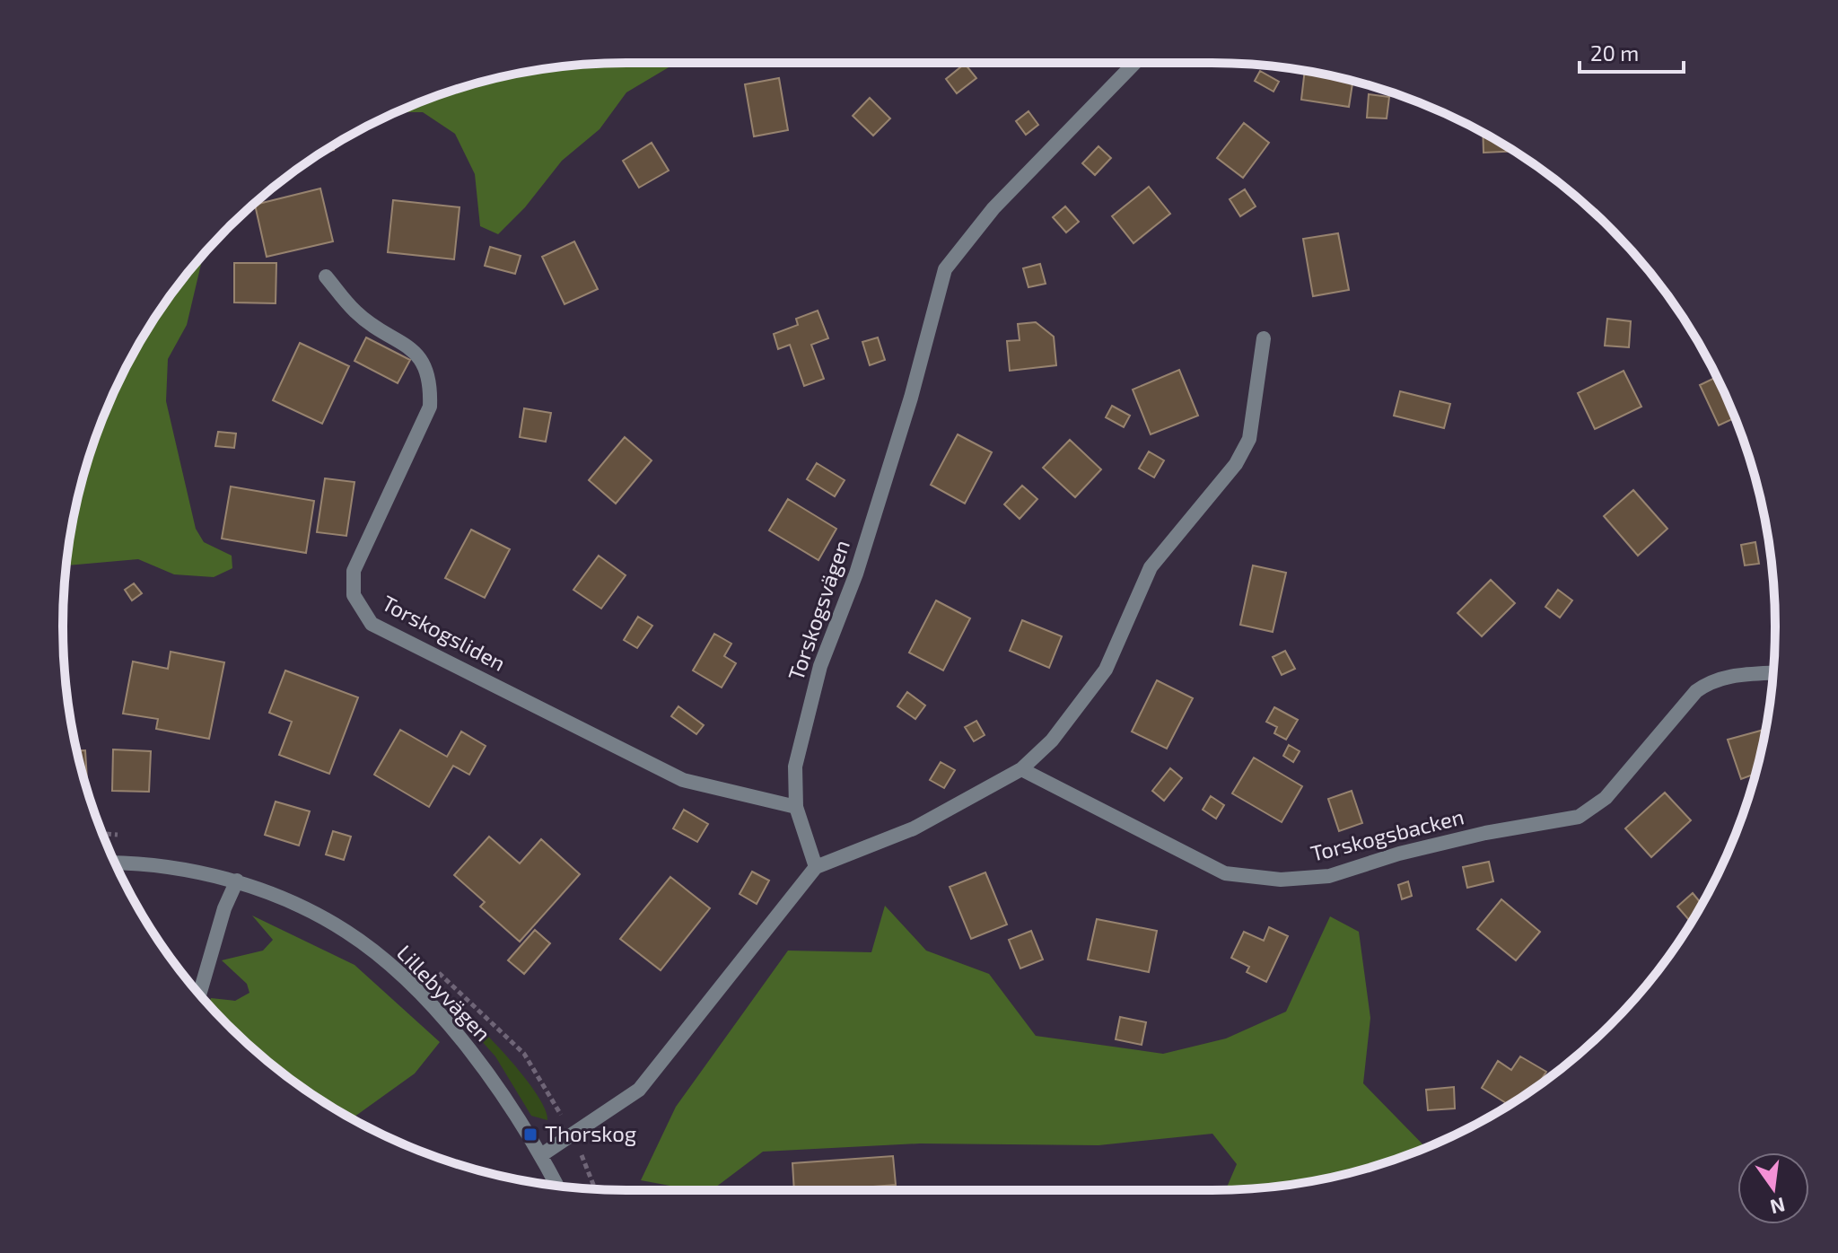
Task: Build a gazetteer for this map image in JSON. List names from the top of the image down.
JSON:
{
  "streets": {
    "street": [
      "Torskogsvägen",
      "Torskogsliden",
      "Torskogsbacken",
      "Lillebyvägen"
    ]
  },
  "crossings": [
    ["Torskogsvägen", "Torskogsliden"]
  ],
  "places": {
    "transit": ["Thorskog"]
  },
  "scale_bar": "20 m",
  "north": "bottom"
}
